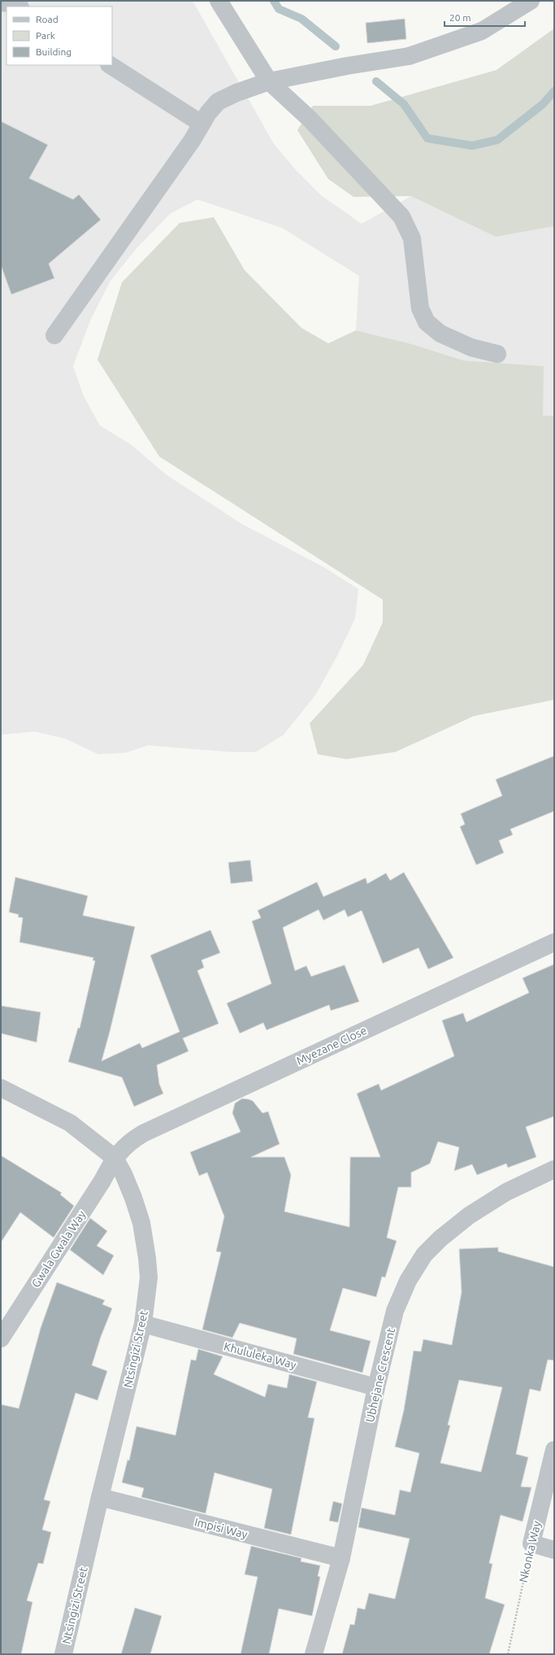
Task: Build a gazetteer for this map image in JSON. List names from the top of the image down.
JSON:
{
  "streets": {
    "street": [
      "Myezane Close",
      "Gwala Gwala Way",
      "Ntsingizi Street",
      "Khululeka Way",
      "Ubhejane Crescent",
      "Impisi Way",
      "Nkonka Way"
    ]
  },
  "crossings": [
    ["Myezane Close", "Gwala Gwala Way"],
    ["Myezane Close", "Ntsingizi Street"],
    ["Gwala Gwala Way", "Ntsingizi Street"],
    ["Ntsingizi Street", "Khululeka Way"],
    ["Ntsingizi Street", "Impisi Way"],
    ["Khululeka Way", "Ubhejane Crescent"],
    ["Ubhejane Crescent", "Impisi Way"]
  ],
  "legend": ["Road", "Park", "Building"],
  "scale_bar": "20 m"
}
